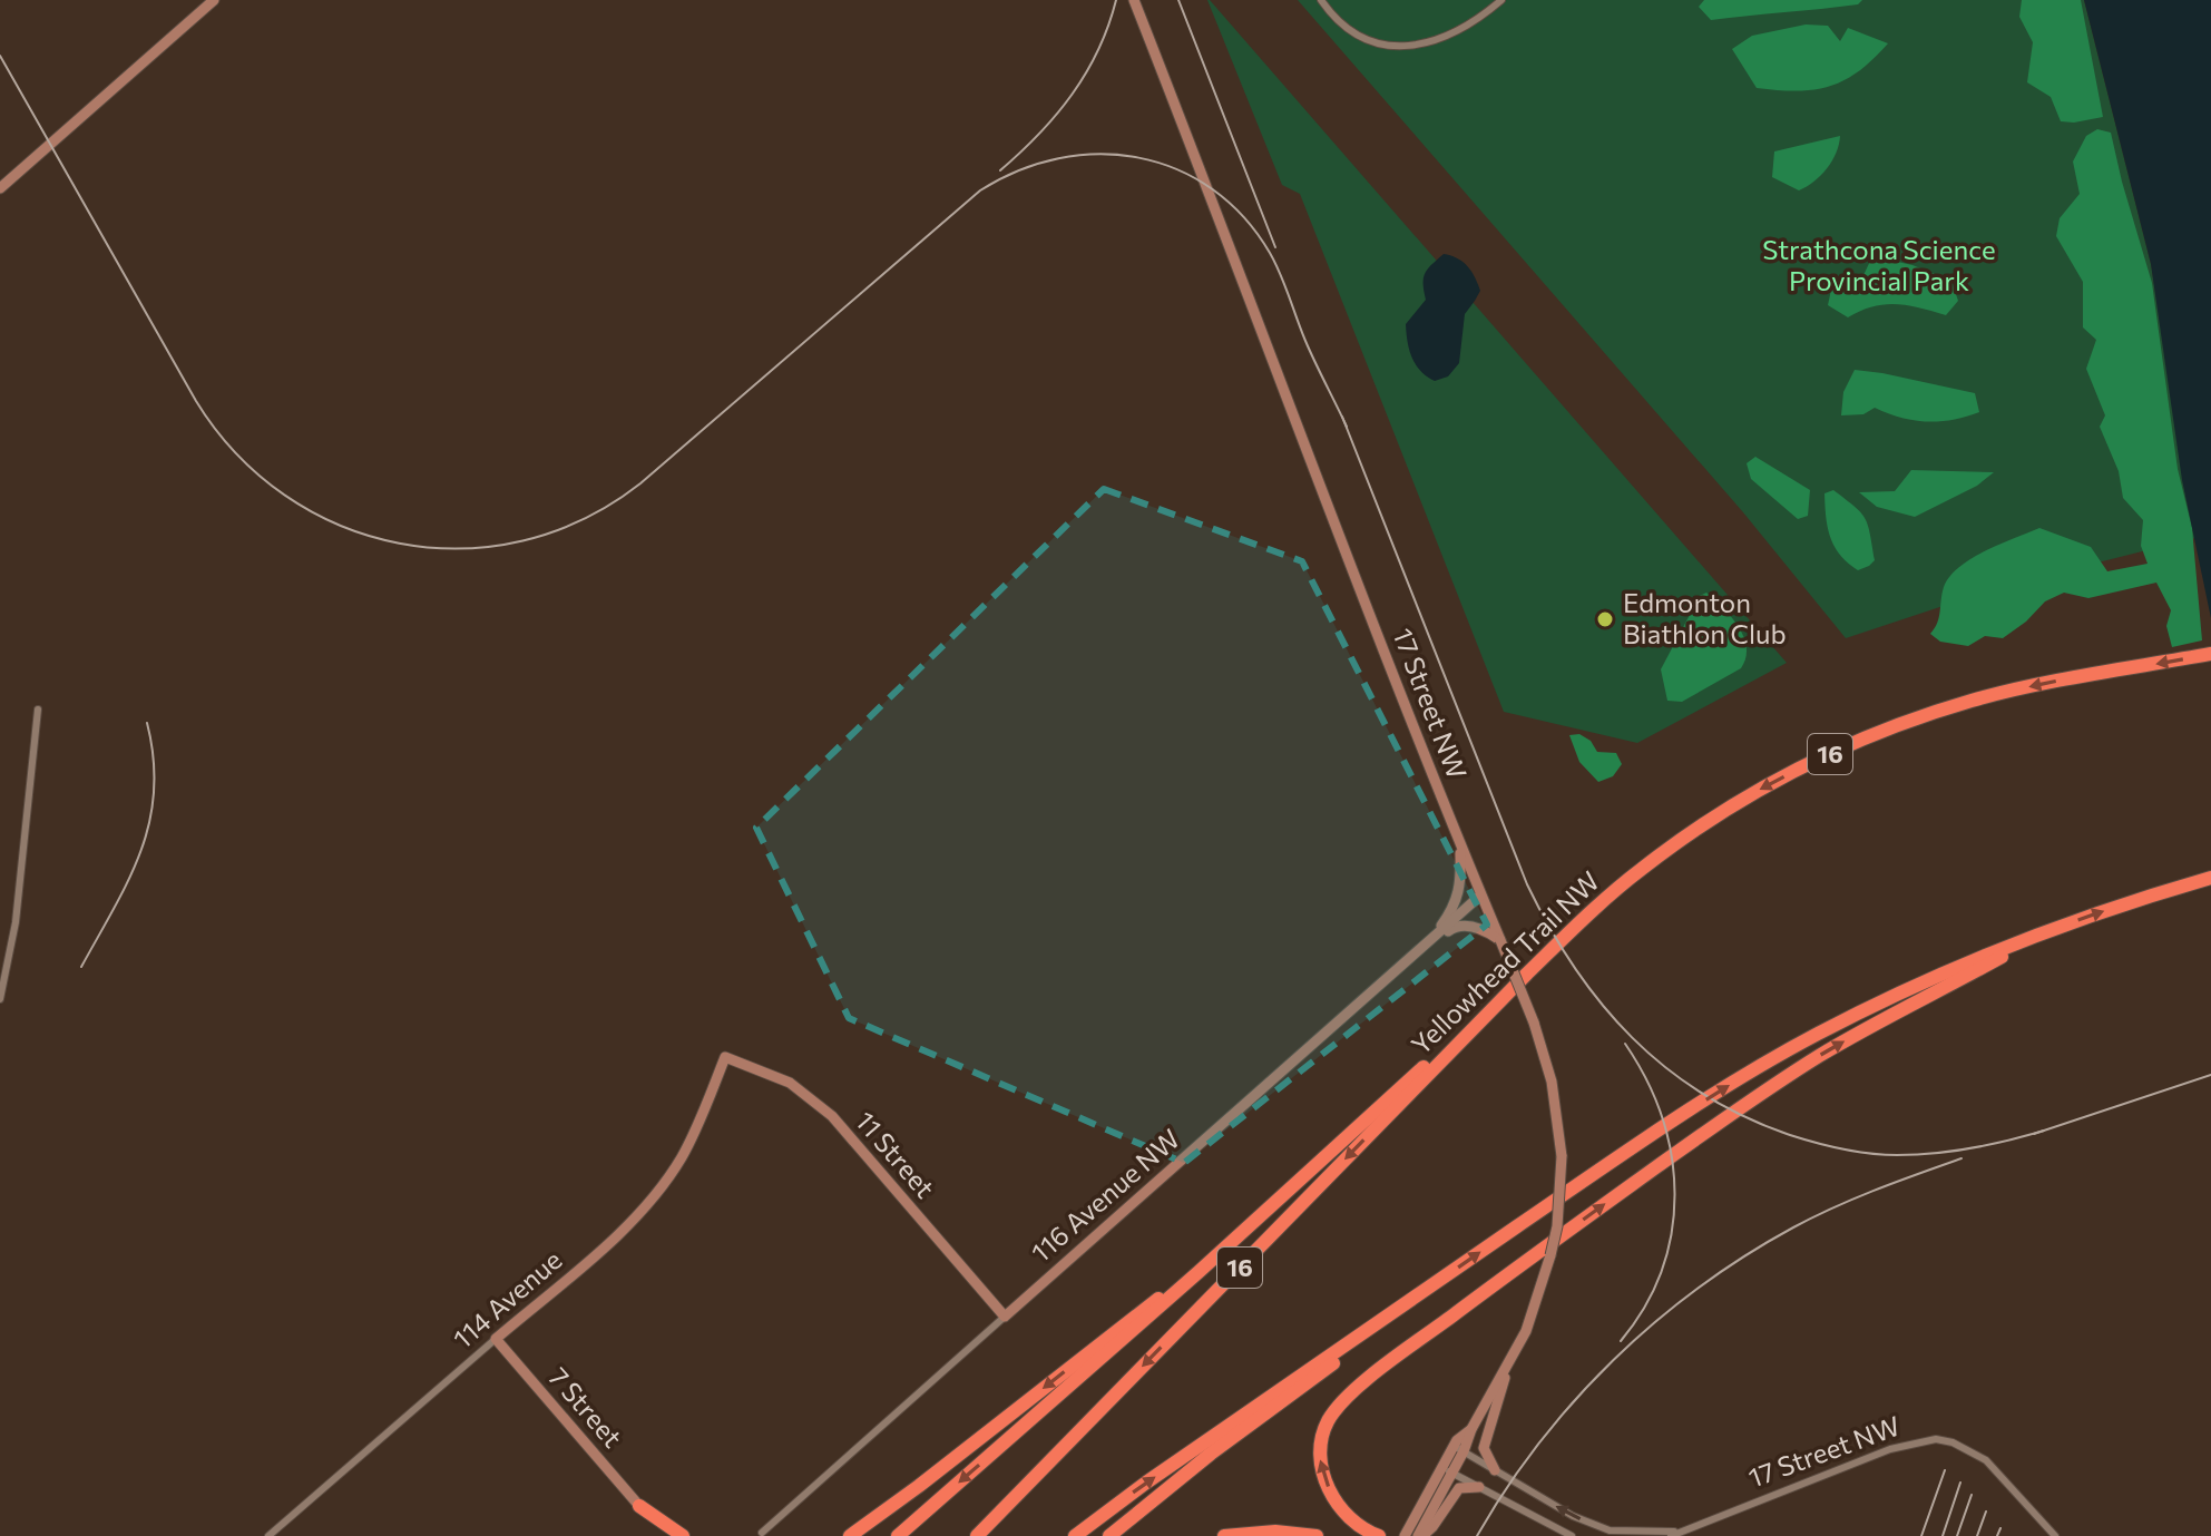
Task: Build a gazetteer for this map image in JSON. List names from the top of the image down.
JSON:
{
  "streets": {
    "highway": ["16", "Yellowhead Trail NW"],
    "main road": [
      "17 Street NW",
      "11 Street",
      "116 Avenue NW",
      "114 Avenue",
      "7 Street"
    ]
  },
  "crossings": [
    ["17 Street NW", "116 Avenue NW"],
    ["11 Street", "116 Avenue NW"],
    ["11 Street", "114 Avenue"],
    ["114 Avenue", "7 Street"]
  ],
  "parks": ["Strathcona Science Provincial Park"],
  "places": ["Edmonton Biathlon Club"]
}
